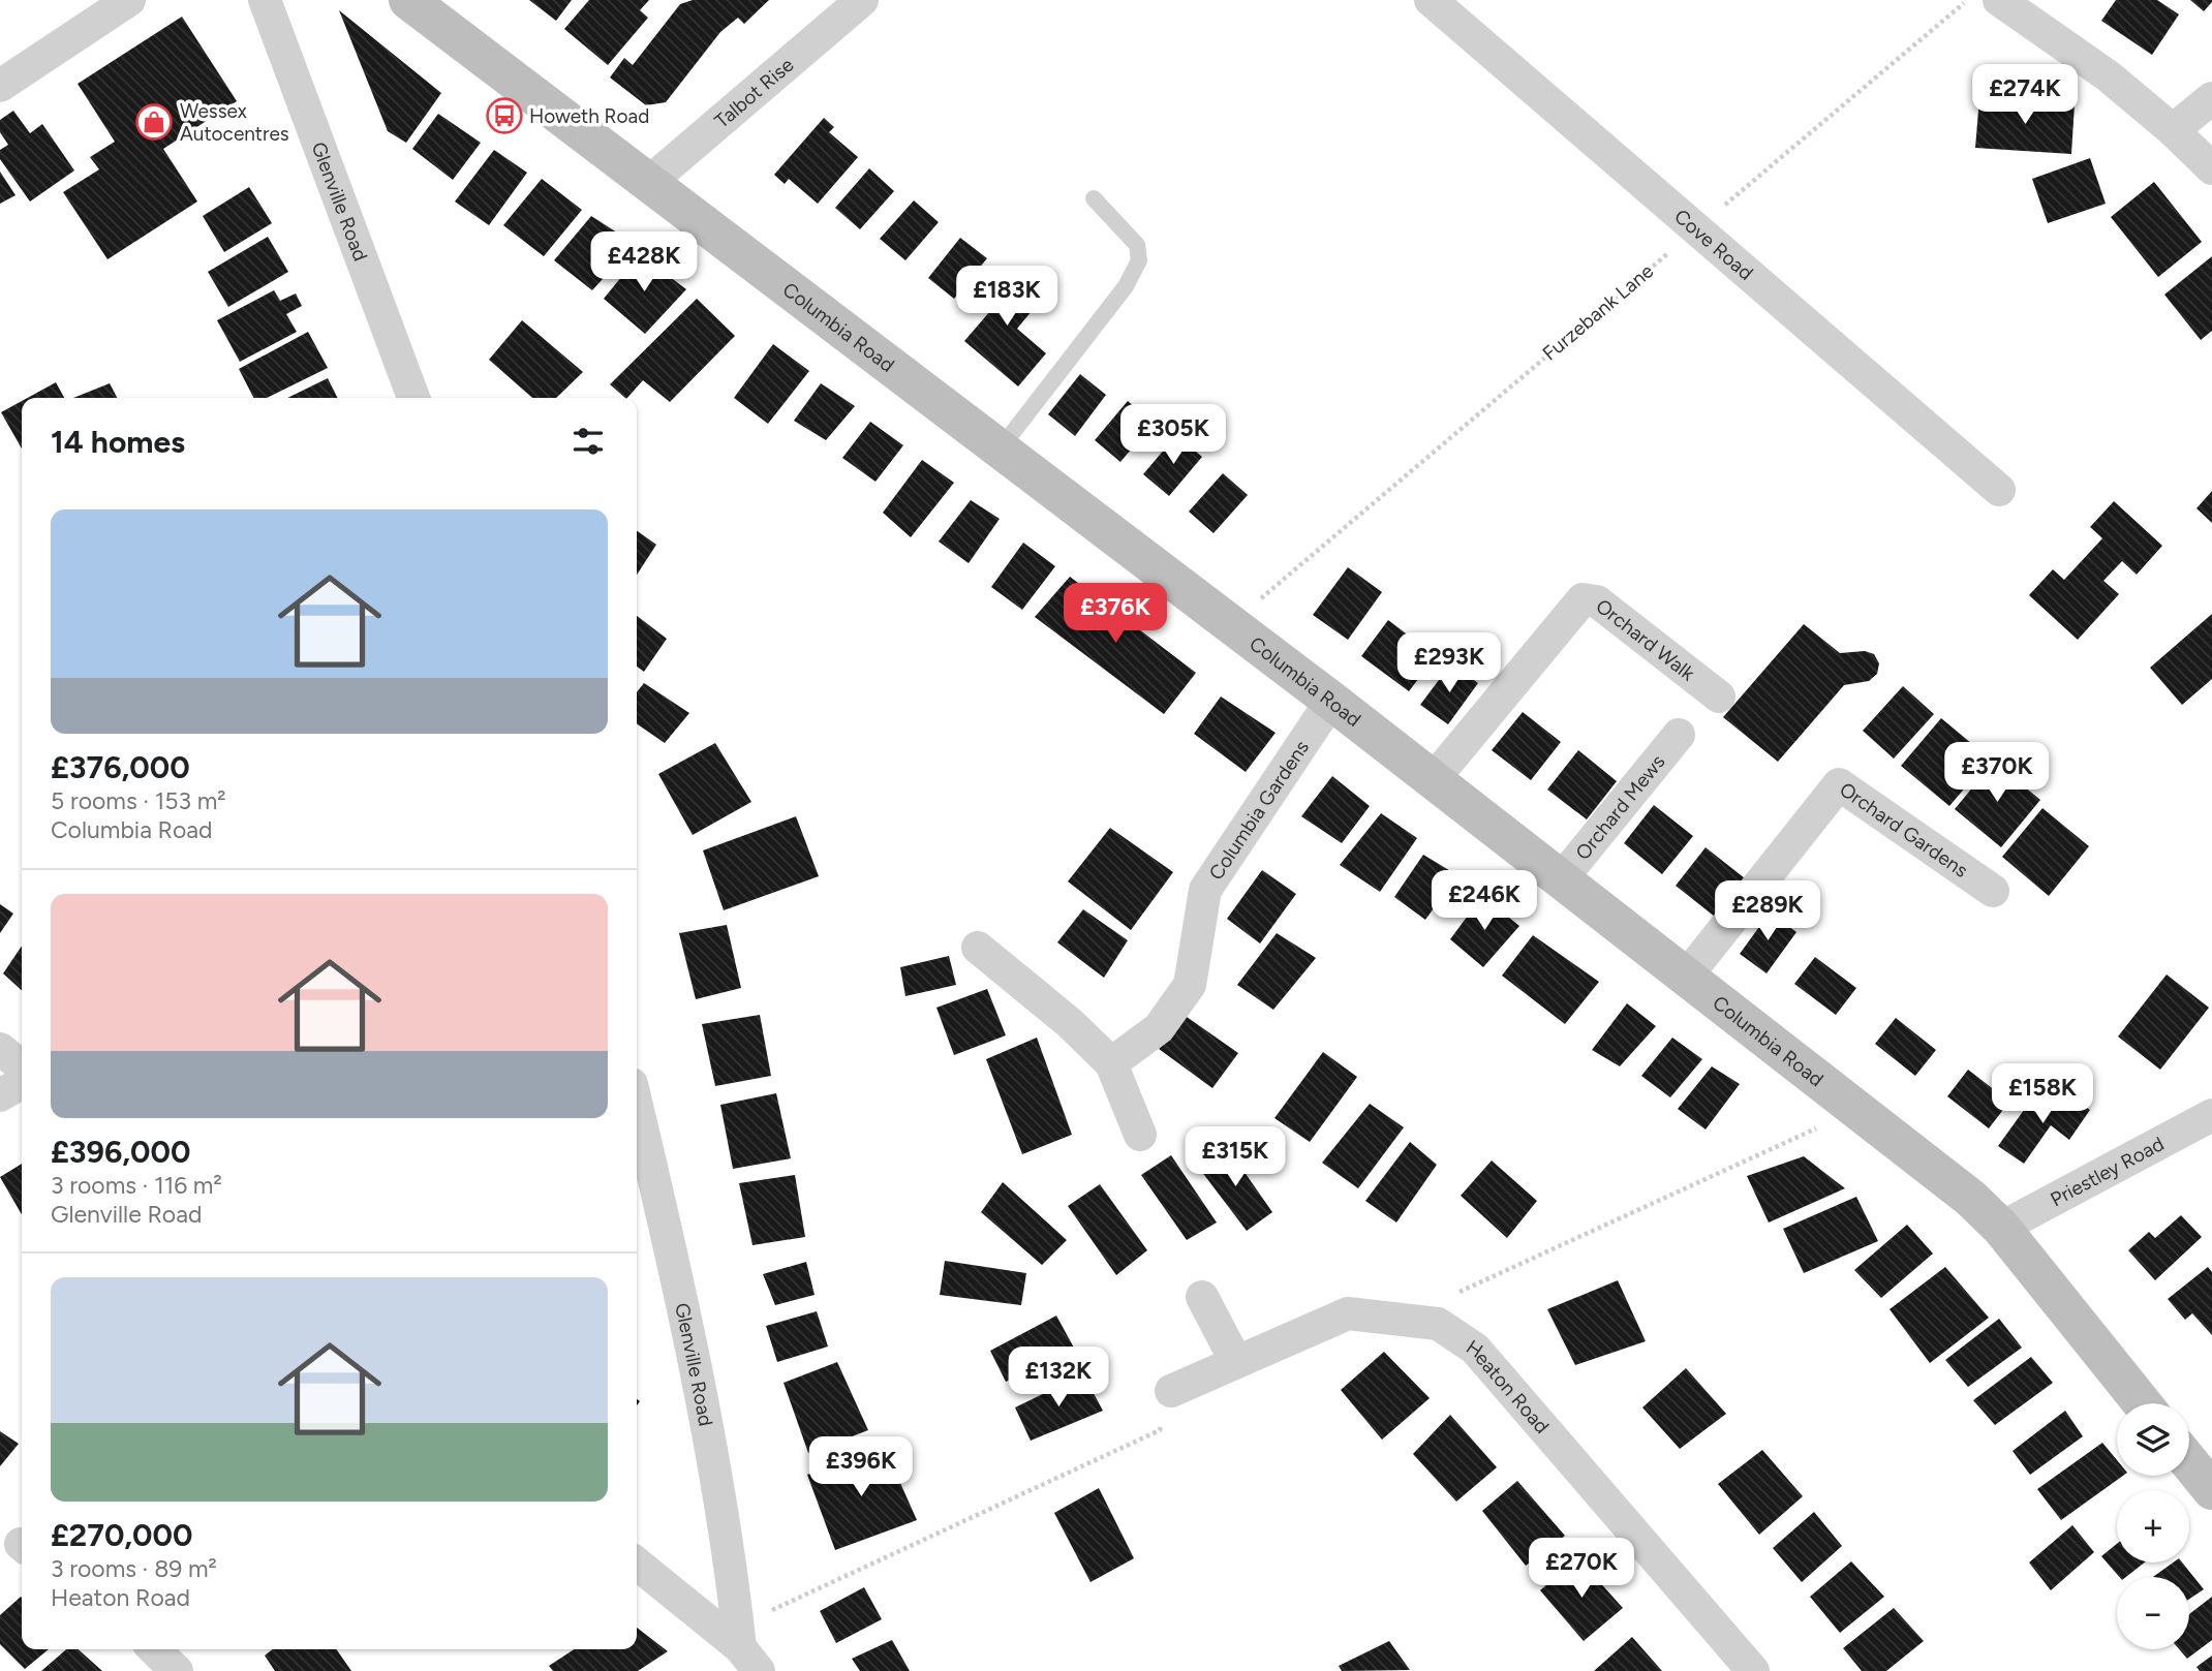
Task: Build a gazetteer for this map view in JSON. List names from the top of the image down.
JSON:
{
  "streets": {
    "street": [
      "Talbot Rise",
      "Glenville Road",
      "Cove Road",
      "Columbia Road",
      "Orchard Walk",
      "Orchard Mews",
      "Columbia Gardens",
      "Orchard Gardens",
      "Priestley Road",
      "Heaton Road"
    ],
    "path": ["Furzebank Lane"]
  },
  "crossings": [
    ["Talbot Rise", "Columbia Road"],
    ["Cove Road", "Furzebank Lane"],
    ["Furzebank Lane", "Columbia Road"],
    ["Columbia Road", "Orchard Walk"],
    ["Columbia Road", "Orchard Mews"],
    ["Columbia Road", "Columbia Gardens"],
    ["Columbia Road", "Orchard Gardens"],
    ["Columbia Road", "Priestley Road"]
  ],
  "places": {
    "bus stop": ["Howeth Road"],
    "shop": ["Wessex Autocentres"]
  },
  "page": {
    "price": [
      "£274K",
      "£428K",
      "£183K",
      "£305K",
      "£376K",
      "£293K",
      "£370K",
      "£246K",
      "£289K",
      "£158K",
      "£315K",
      "£132K",
      "£396K",
      "£270K"
    ],
    "heading": "14 homes",
    "list": [
      {
        "name": "£376,000",
        "note": "5 rooms · 153 m² · Columbia Road"
      },
      {
        "name": "£396,000",
        "note": "3 rooms · 116 m² · Glenville Road"
      },
      {
        "name": "£270,000",
        "note": "3 rooms · 89 m² · Heaton Road"
      }
    ],
    "map_buttons": ["+", "−"]
  }
}
